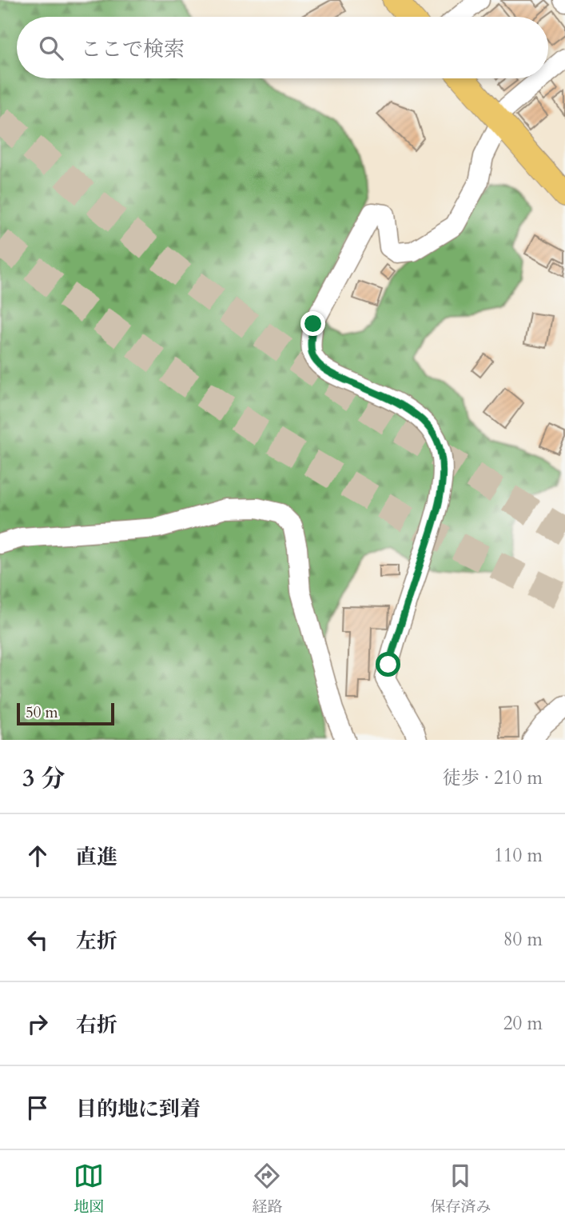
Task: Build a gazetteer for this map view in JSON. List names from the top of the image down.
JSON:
{
  "scale_bar": "50 m",
  "page": {
    "search": "ここで検索",
    "scale": "50 m",
    "heading": ["3 分", "徒歩 · 210 m"],
    "list": [
      ["直進", "110 m"],
      ["左折", "80 m"],
      ["右折", "20 m"],
      "目的地に到着"
    ],
    "nav": ["地図", "経路", "保存済み"]
  }
}
